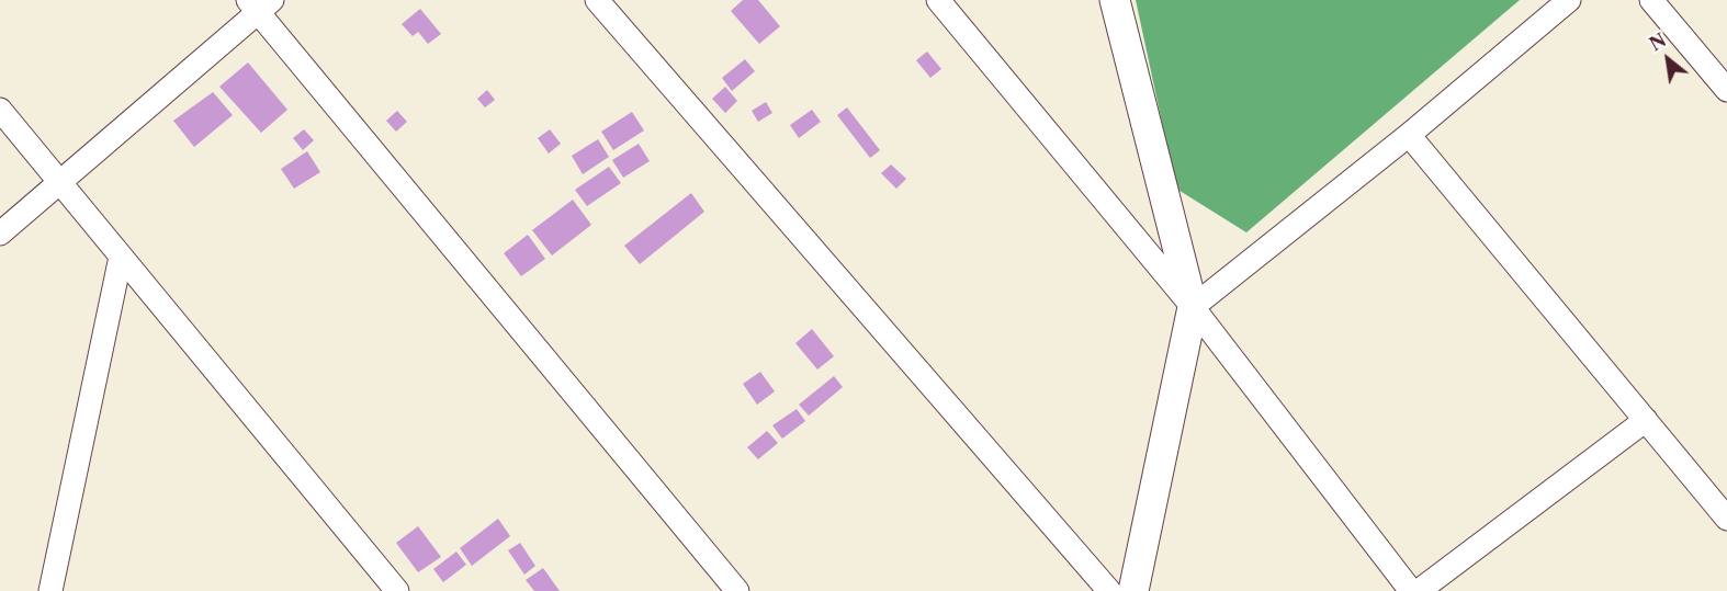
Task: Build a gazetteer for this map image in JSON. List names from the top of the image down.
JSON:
{
  "north": "top left"
}
